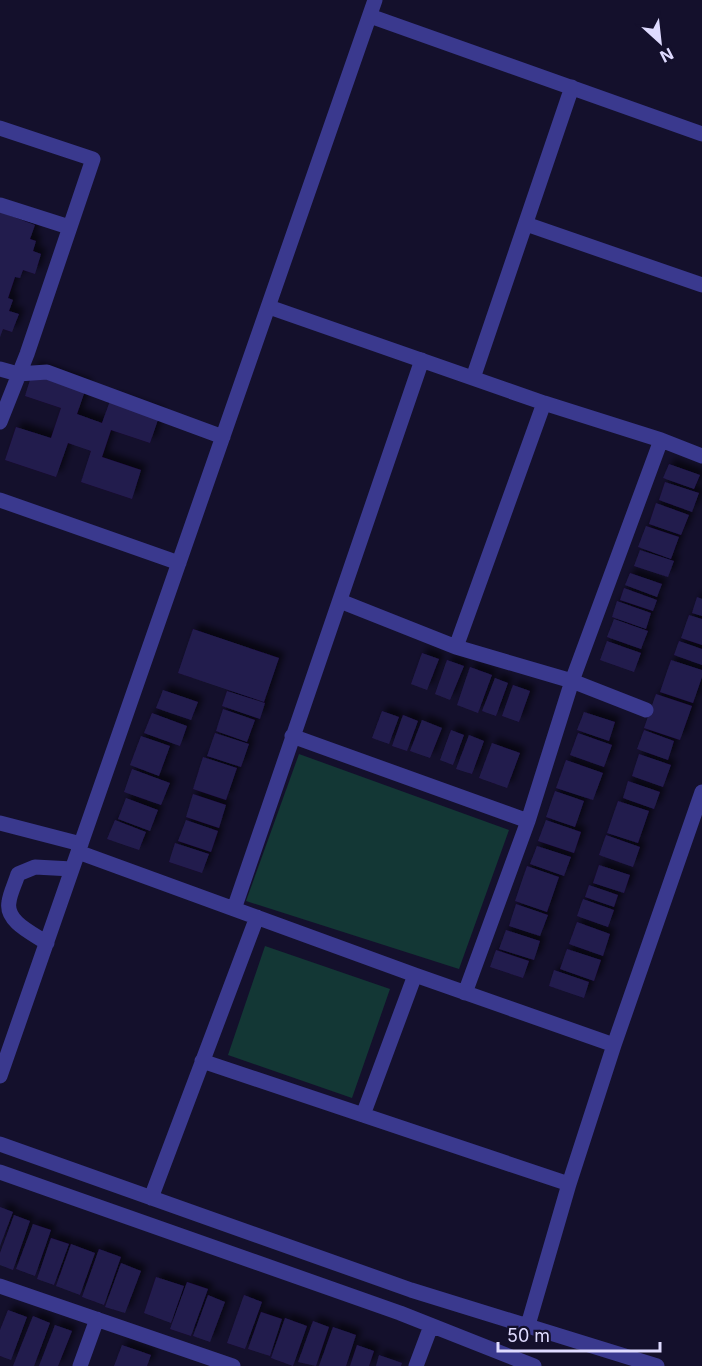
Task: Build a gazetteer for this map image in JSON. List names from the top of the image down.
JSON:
{
  "scale_bar": "50 m",
  "north": "bottom right"
}
